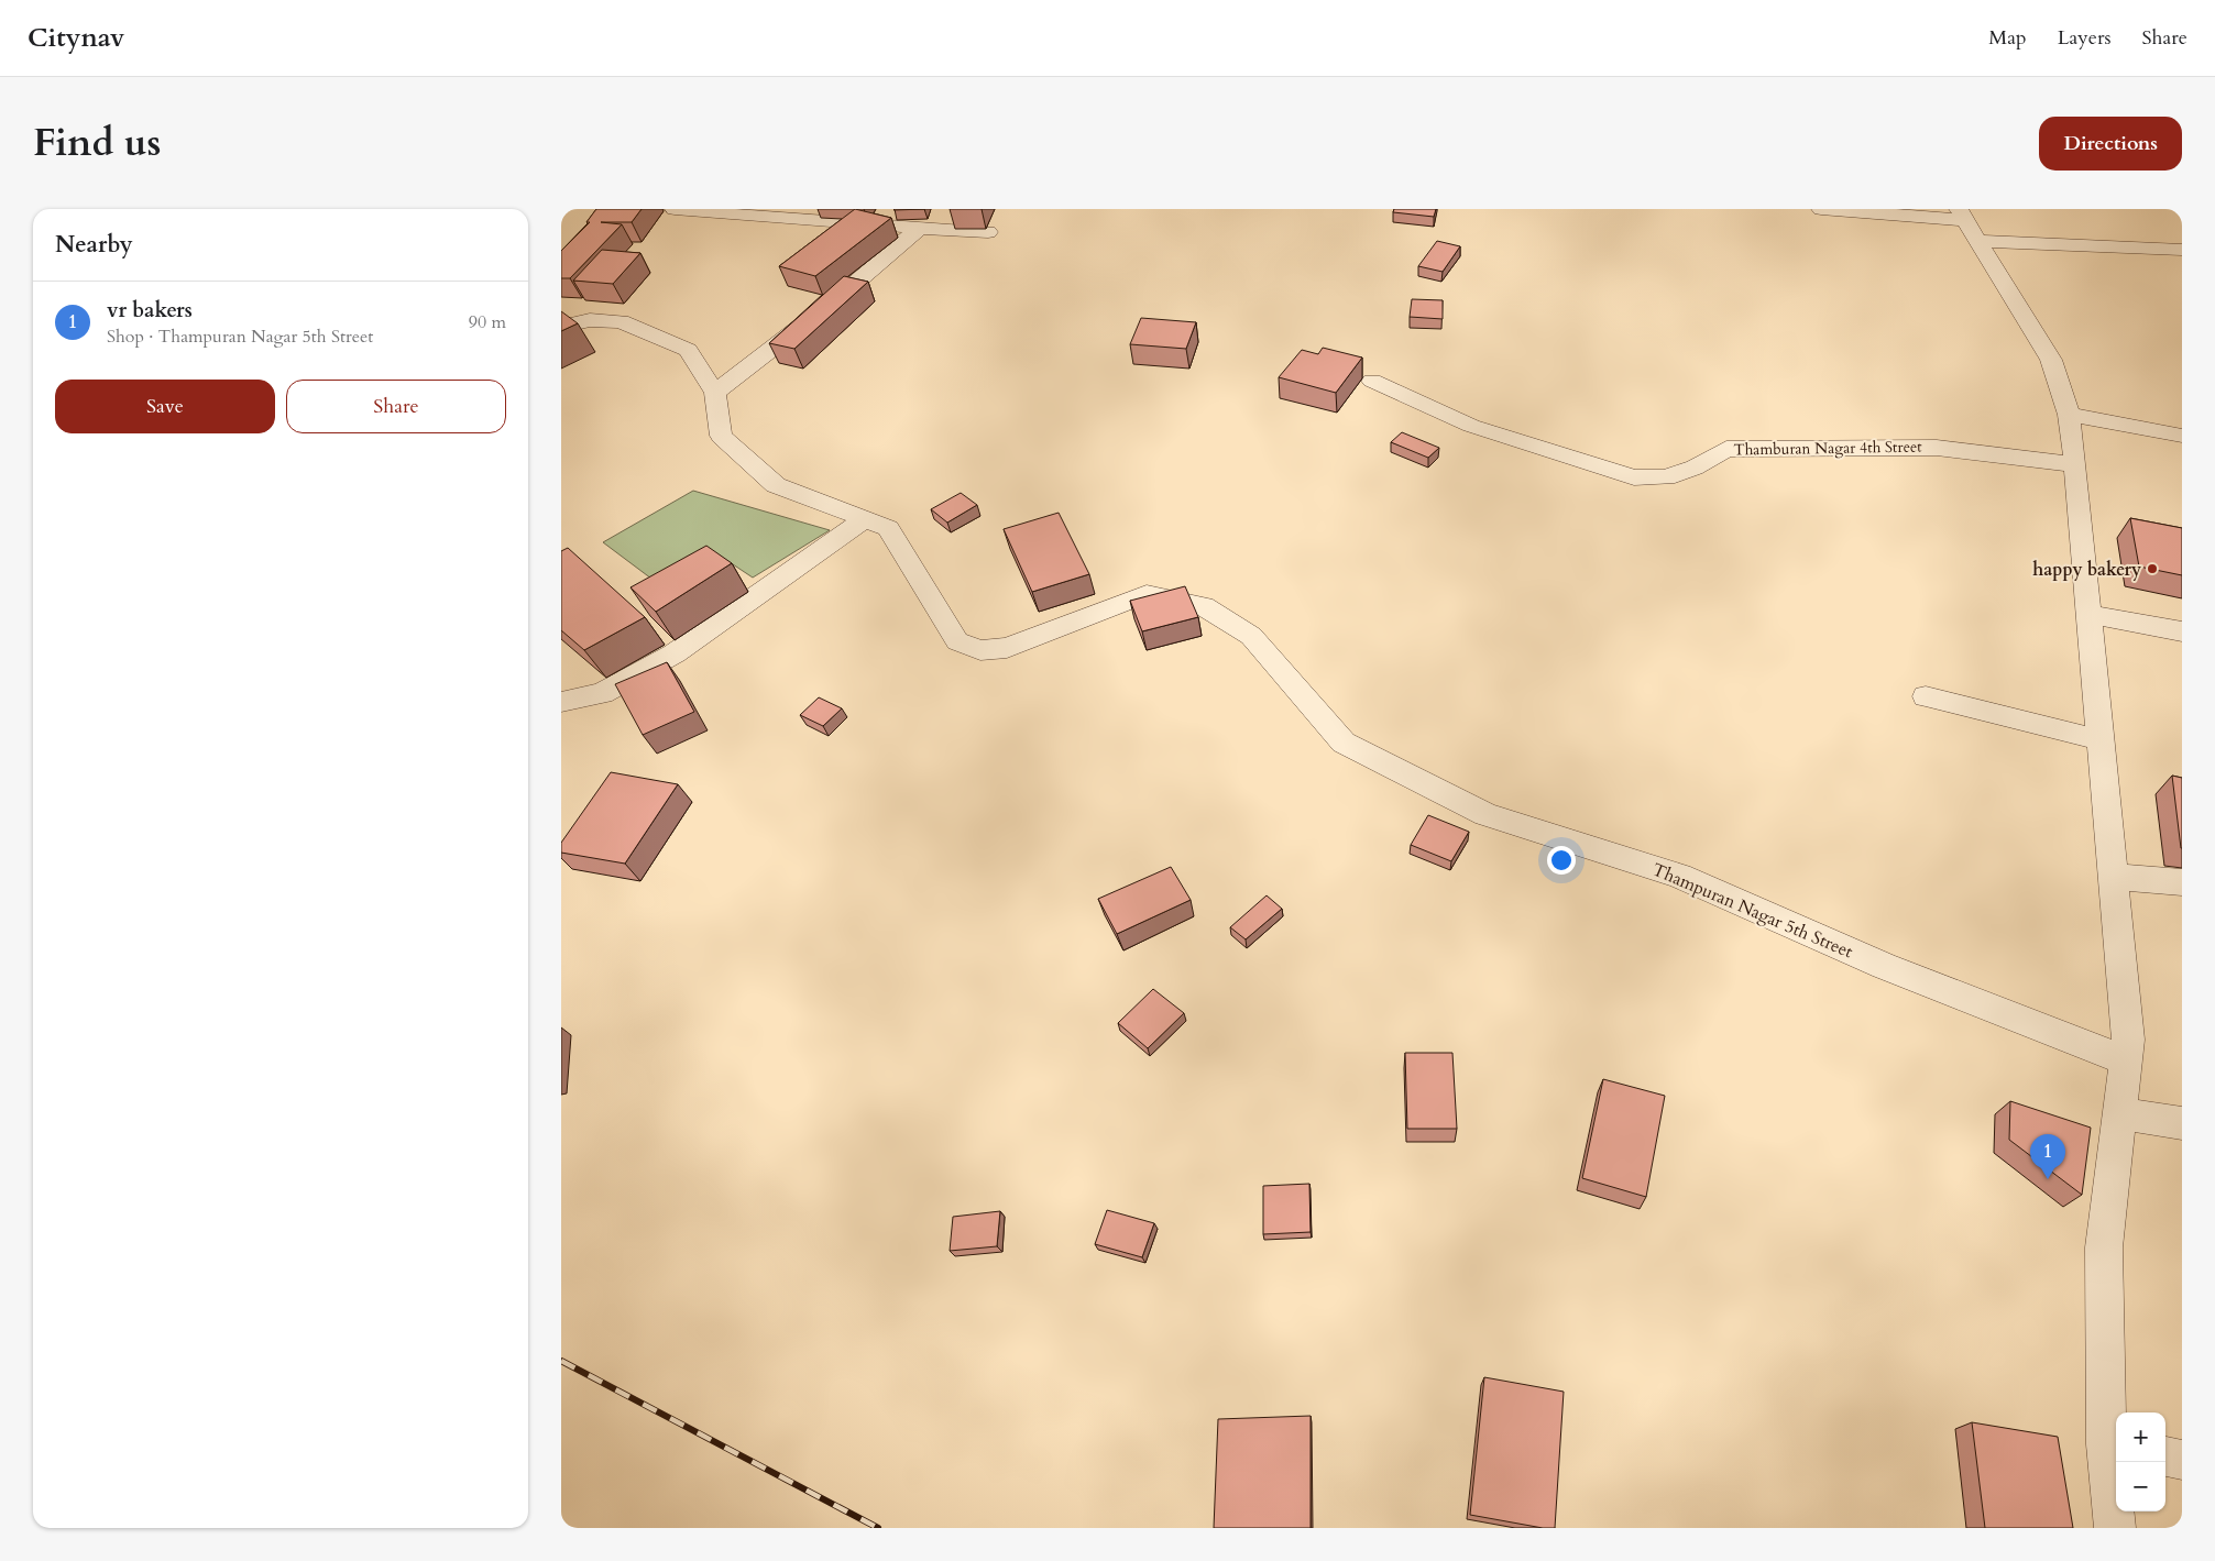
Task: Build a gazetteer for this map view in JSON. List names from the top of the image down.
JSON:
{
  "streets": {
    "street": ["Thamburan Nagar 4th Street", "Thampuran Nagar 5th Street"]
  },
  "places": ["happy bakery"],
  "page": {
    "header": "Citynav",
    "nav": ["Map", "Layers", "Share"],
    "title": "Find us",
    "buttons": [
      "Directions",
      ["Save", "Share"]
    ],
    "heading": "Nearby",
    "list": [
      {
        "mark": "1",
        "name": "vr bakers",
        "note": "Shop · Thampuran Nagar 5th Street",
        "value": "90 m"
      }
    ],
    "pins": "1",
    "map_buttons": ["+", "−"]
  }
}
